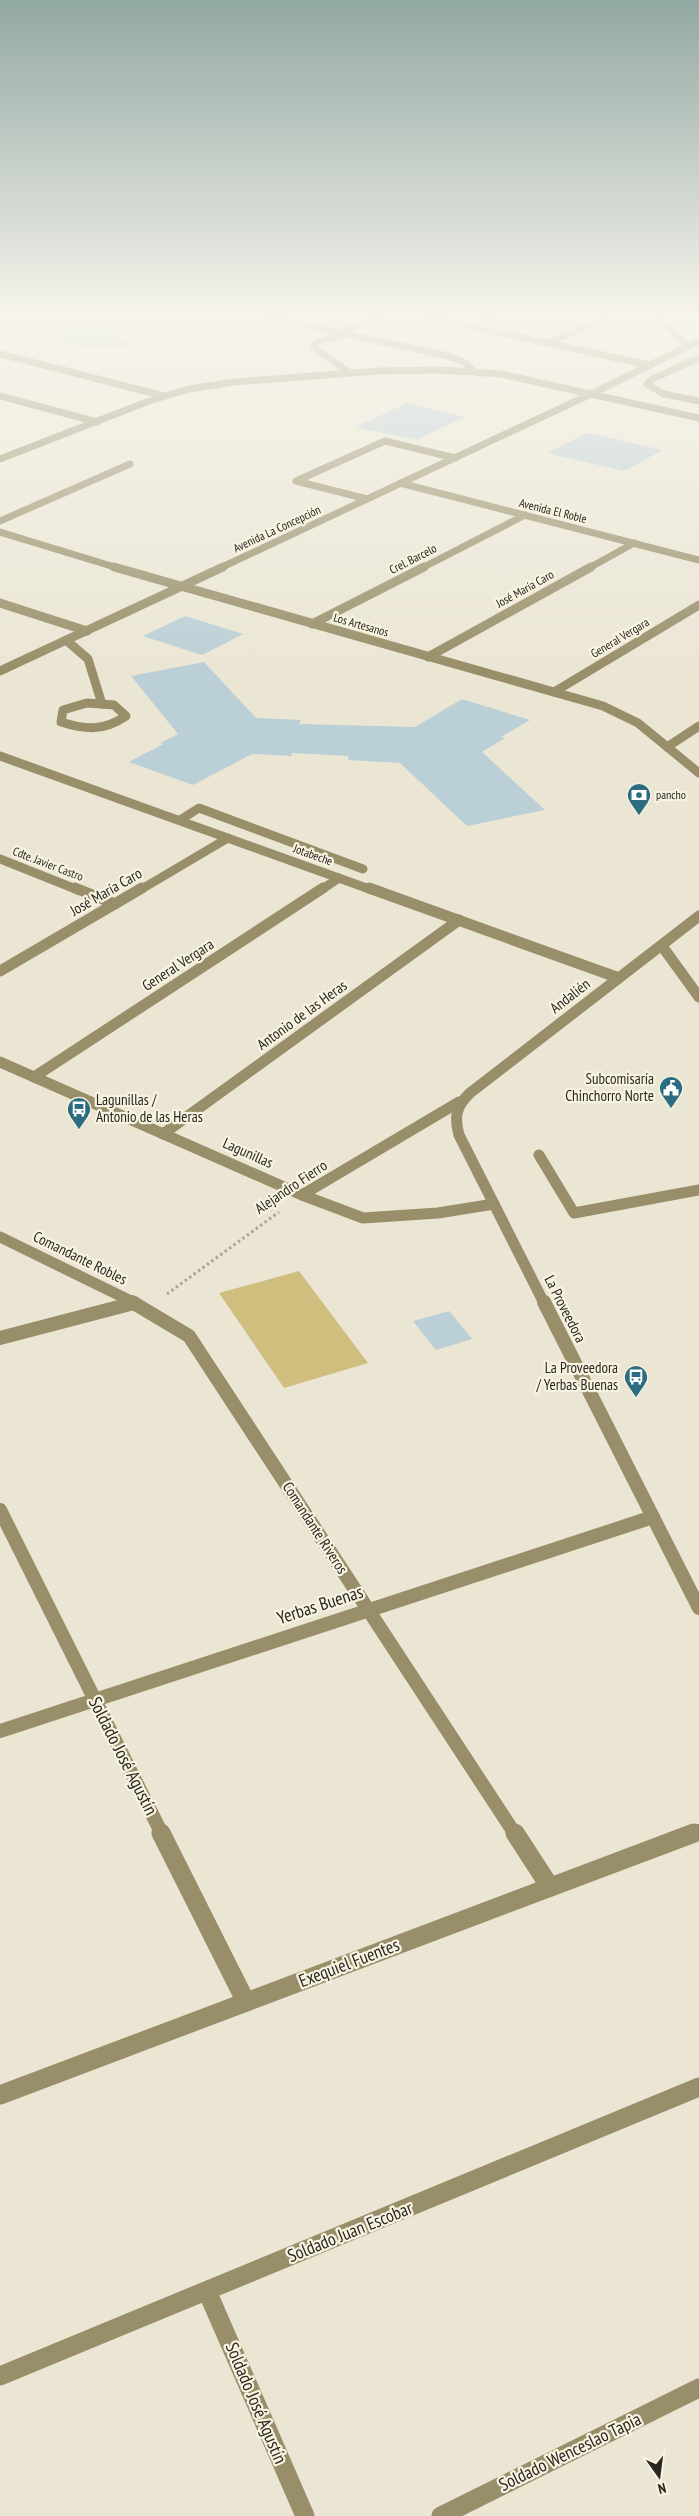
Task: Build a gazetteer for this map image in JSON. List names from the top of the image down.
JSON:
{
  "streets": {
    "street": [
      "Avenida El Roble",
      "Avenida La Concepción",
      "Crel. Barcelo",
      "José María Caro",
      "Los Artesanos",
      "General Vergara",
      "Jotabeche",
      "Cdte. Javier Castro",
      "Andalién",
      "Antonio de las Heras",
      "Lagunillas",
      "Alejandro Fierro",
      "Comandante Robles",
      "La Proveedora",
      "Comandante Riveros",
      "Yerbas Buenas",
      "Soldado José Agustín",
      "Exequiel Fuentes",
      "Soldado Juan Escobar",
      "Soldado Wenceslao Tapia"
    ]
  },
  "crossings": [
    ["Avenida El Roble", "Avenida La Concepción"],
    ["Avenida El Roble", "Crel. Barcelo"],
    ["Avenida El Roble", "José María Caro"],
    ["Avenida La Concepción", "Los Artesanos"],
    ["Crel. Barcelo", "Los Artesanos"],
    ["José María Caro", "Los Artesanos"],
    ["José María Caro", "Jotabeche"],
    ["José María Caro", "Cdte. Javier Castro"],
    ["Los Artesanos", "General Vergara"],
    ["General Vergara", "Jotabeche"],
    ["General Vergara", "Lagunillas"],
    ["Jotabeche", "Andalién"],
    ["Jotabeche", "Antonio de las Heras"],
    ["Andalién", "Alejandro Fierro"],
    ["Andalién", "La Proveedora"],
    ["Antonio de las Heras", "Lagunillas"],
    ["Lagunillas", "Alejandro Fierro"],
    ["Lagunillas", "La Proveedora"],
    ["Alejandro Fierro", "Comandante Robles"],
    ["Alejandro Fierro", "La Proveedora"],
    ["Alejandro Fierro", "Comandante Riveros"],
    ["Comandante Robles", "Comandante Riveros"],
    ["La Proveedora", "Yerbas Buenas"],
    ["Comandante Riveros", "Yerbas Buenas"],
    ["Comandante Riveros", "Exequiel Fuentes"],
    ["Yerbas Buenas", "Soldado José Agustín"],
    ["Soldado José Agustín", "Exequiel Fuentes"],
    ["Soldado José Agustín", "Soldado Juan Escobar"]
  ],
  "places": {
    "bank": ["pancho"],
    "public building": ["Subcomisaría Chinchorro Norte"],
    "bus stop": ["Lagunillas / Antonio de las Heras", "La Proveedora / Yerbas Buenas"]
  },
  "north": "bottom"
}
